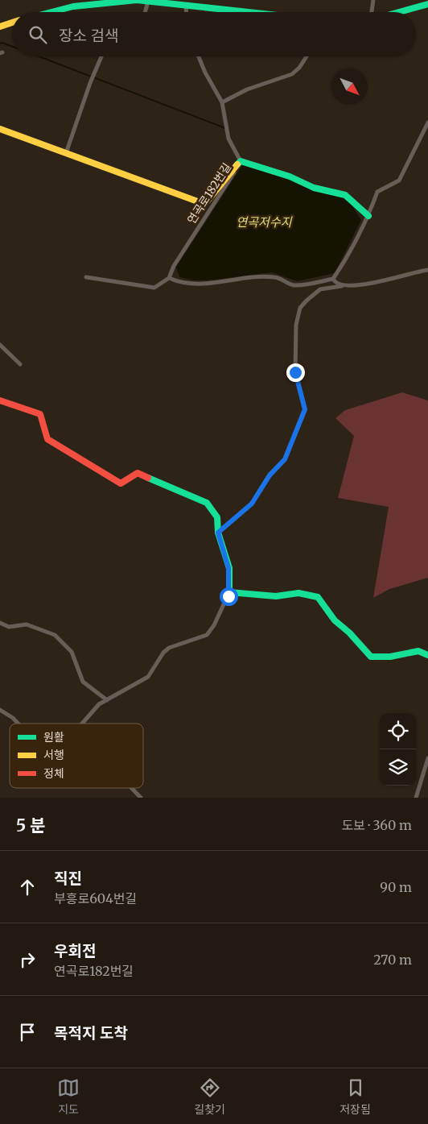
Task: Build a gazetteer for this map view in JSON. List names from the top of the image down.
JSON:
{
  "streets": {
    "street": ["연곡로182번길"]
  },
  "water": ["연곡저수지"],
  "legend": ["원활", "서행", "정체"],
  "north": "bottom right",
  "page": {
    "search": "장소 검색",
    "heading": ["5 분", "도보 · 360 m"],
    "list": [
      ["직진", "부흥로604번길", "90 m"],
      ["우회전", "연곡로182번길", "270 m"],
      "목적지 도착"
    ],
    "nav": ["지도", "길찾기", "저장됨"]
  }
}
